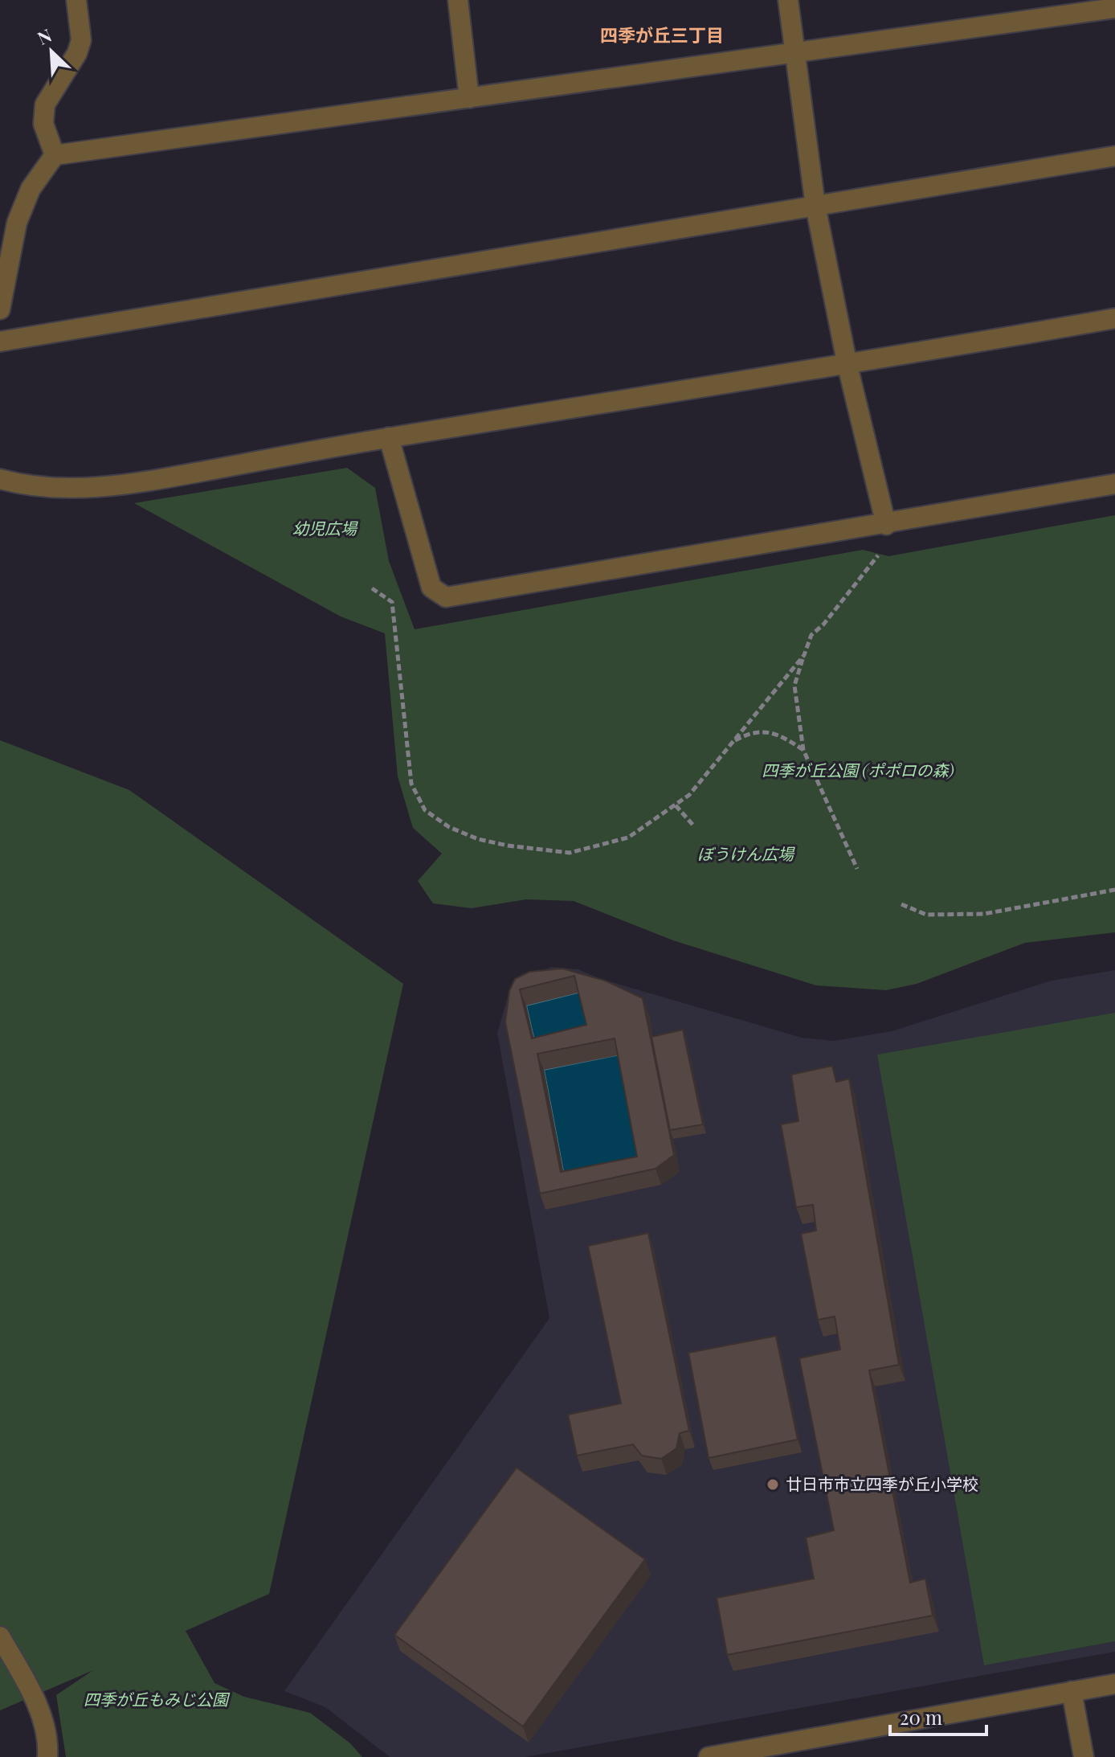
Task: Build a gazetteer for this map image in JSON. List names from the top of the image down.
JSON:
{
  "districts": ["四季が丘三丁目"],
  "parks": [
    "幼児広場",
    "四季が丘公園 (ポポロの森)",
    "ぼうけん広場",
    "四季が丘もみじ公園"
  ],
  "places": ["廿日市市立四季が丘小学校"],
  "scale_bar": "20 m",
  "north": "top left"
}
